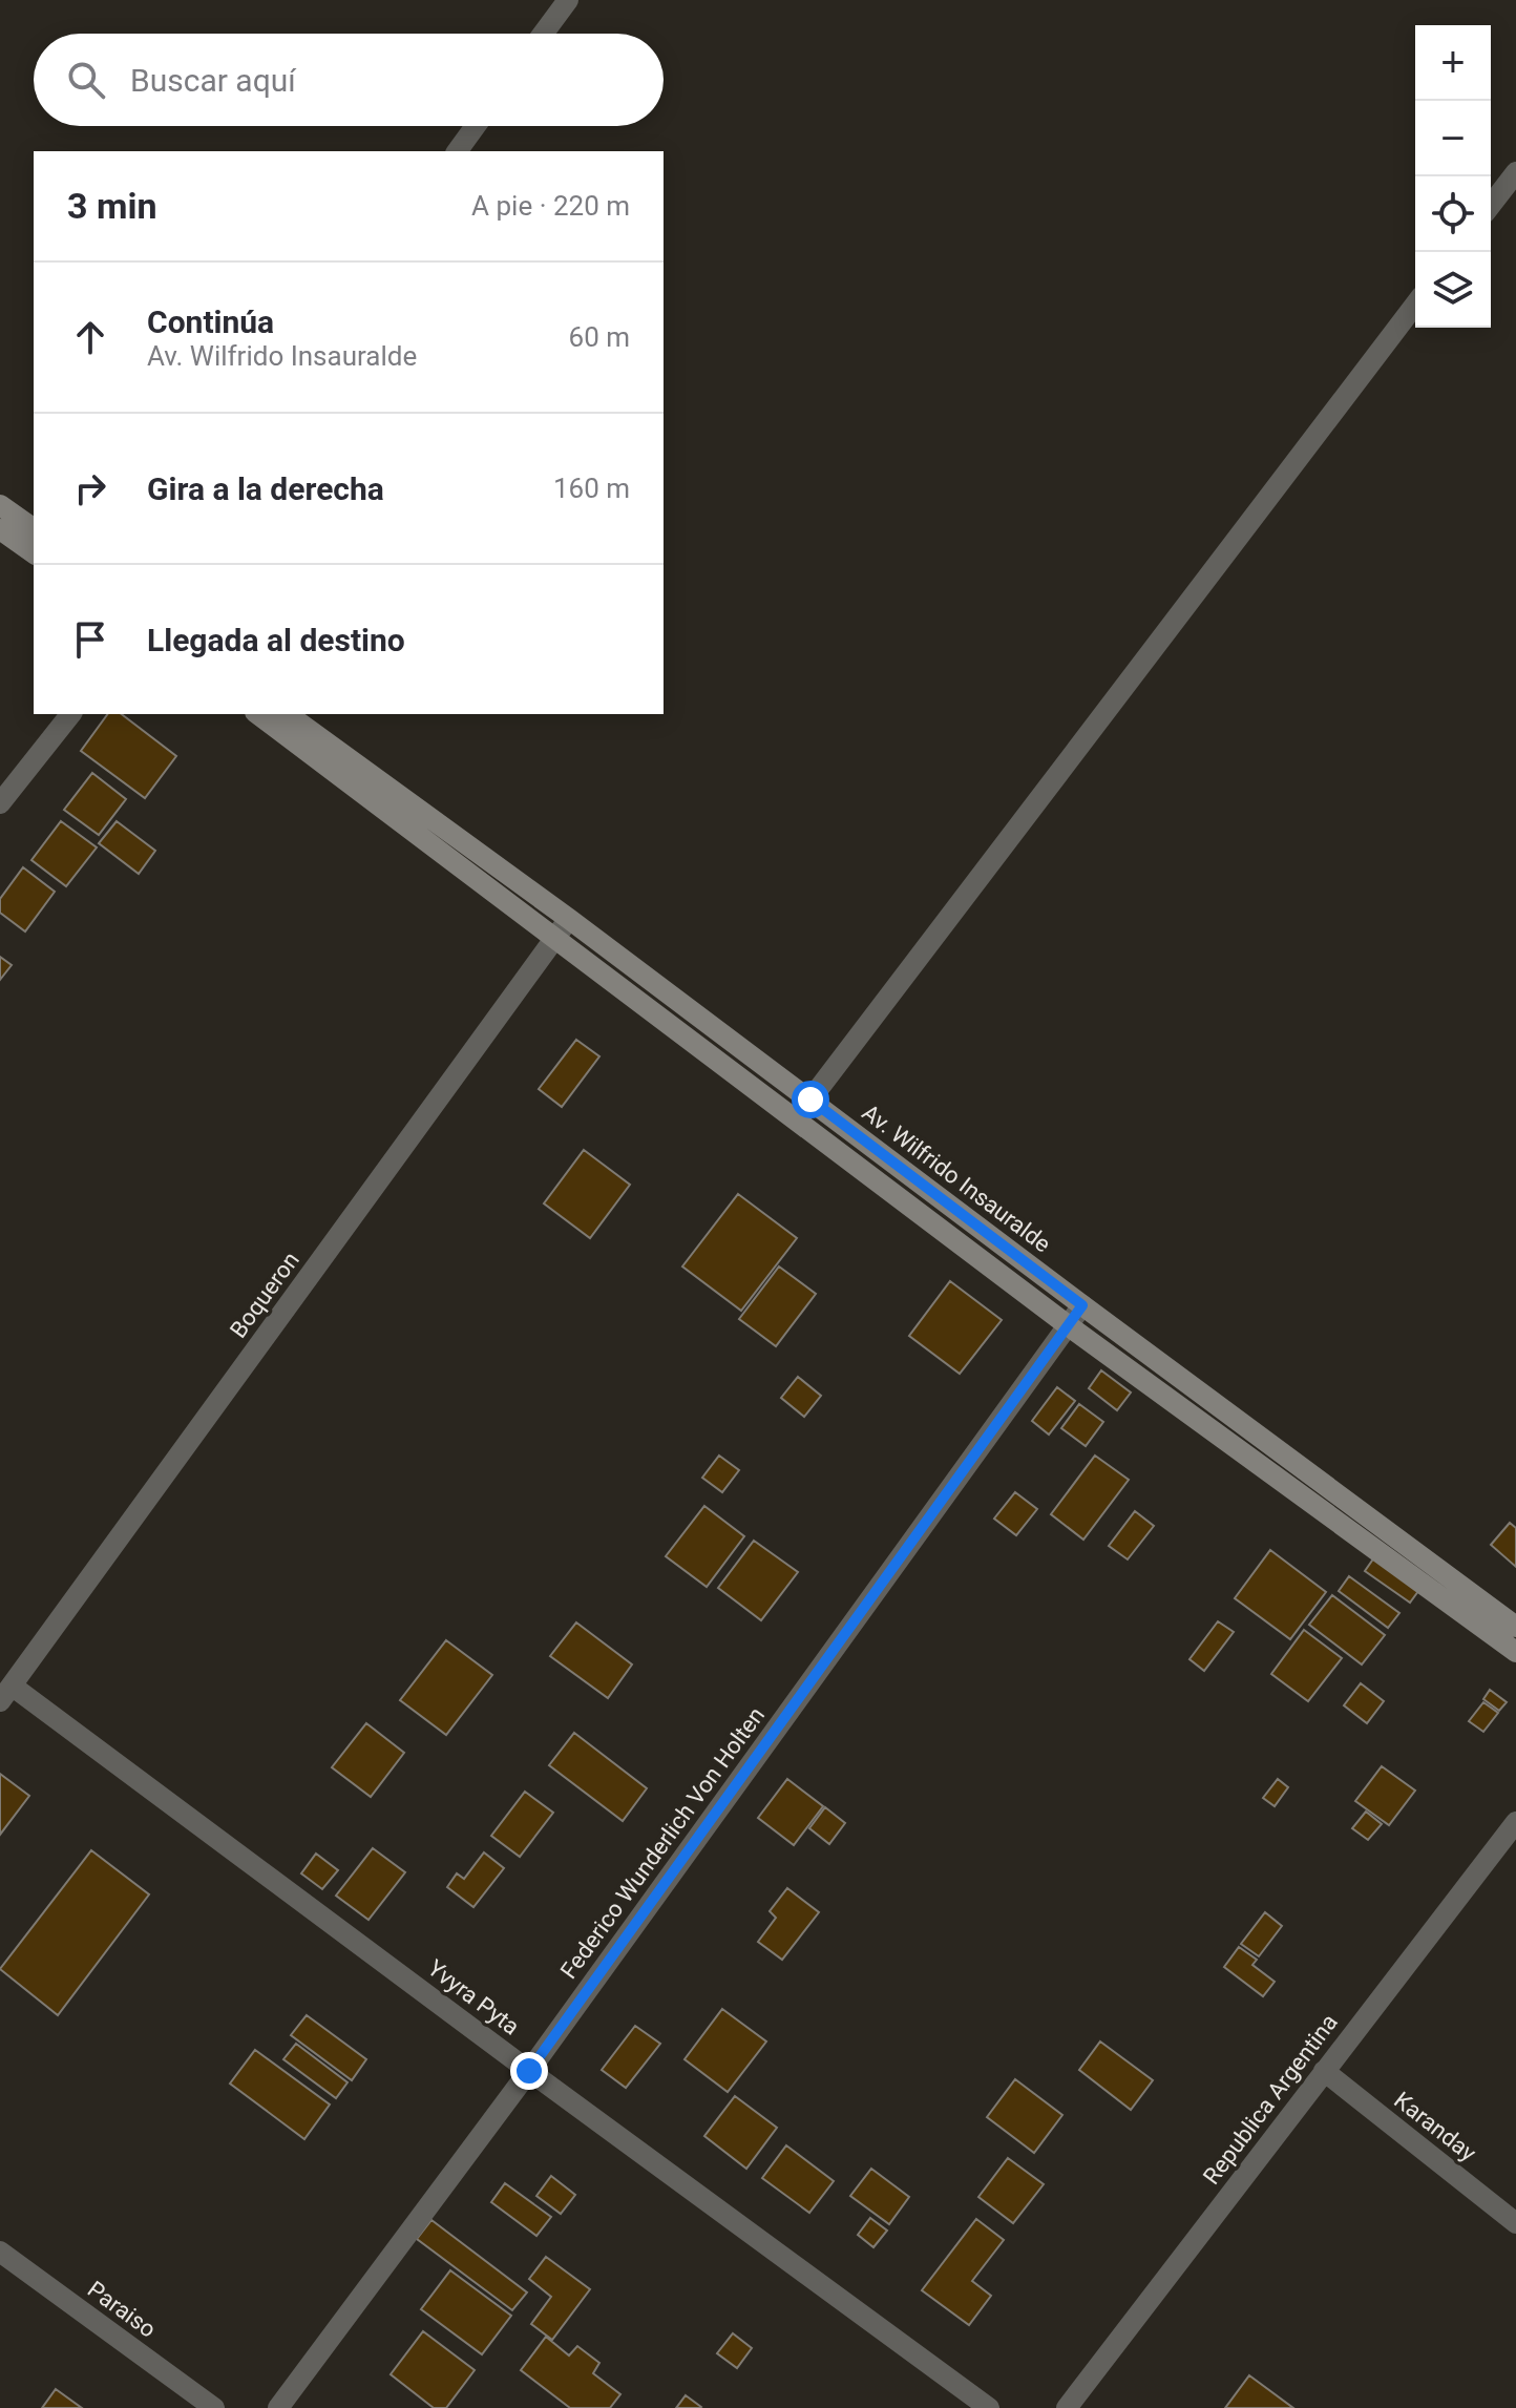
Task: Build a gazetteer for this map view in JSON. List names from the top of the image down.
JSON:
{
  "streets": {
    "street": [
      "Av. Wilfrido Insauralde",
      "Boqueron",
      "Federico Wunderlich Von Holten",
      "Yvyra Pyta",
      "Republica Argentina",
      "Karanday",
      "Paraiso"
    ]
  },
  "crossings": [
    ["Av. Wilfrido Insauralde", "Boqueron"],
    ["Av. Wilfrido Insauralde", "Federico Wunderlich Von Holten"],
    ["Boqueron", "Yvyra Pyta"],
    ["Federico Wunderlich Von Holten", "Yvyra Pyta"],
    ["Republica Argentina", "Karanday"]
  ],
  "page": {
    "map_buttons": ["+", "−"],
    "search": "Buscar aquí",
    "heading": ["3 min", "A pie · 220 m"],
    "list": [
      ["Continúa", "Av. Wilfrido Insauralde", "60 m"],
      ["Gira a la derecha", "160 m"],
      "Llegada al destino"
    ]
  }
}
